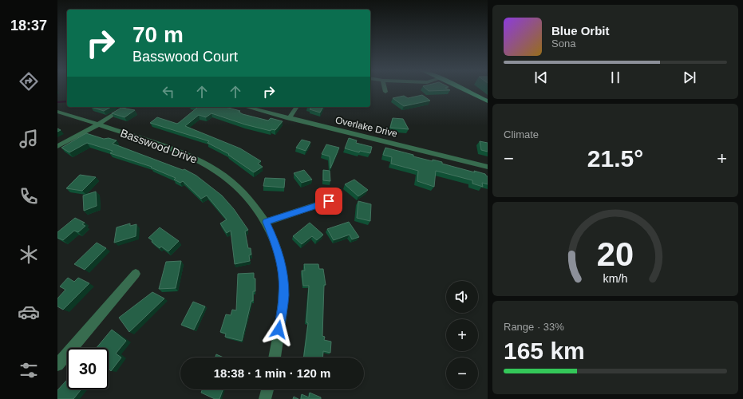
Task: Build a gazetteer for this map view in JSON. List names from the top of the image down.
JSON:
{
  "streets": {
    "street": ["Overlake Drive", "Basswood Drive"]
  },
  "page": {
    "tabs": "18:37",
    "turn": ["70 m", "Basswood Court"],
    "song": ["Blue Orbit", "Sona"],
    "tile": [
      "Climate",
      ["Range · 33%", "165 km"]
    ],
    "heat": ["−", "21.5°", "+"],
    "map_buttons": ["+", "−"],
    "limit": "30",
    "trip": "18:38 · 1 min · 120 m",
    "gauge": ["20", "km/h"]
  }
}
